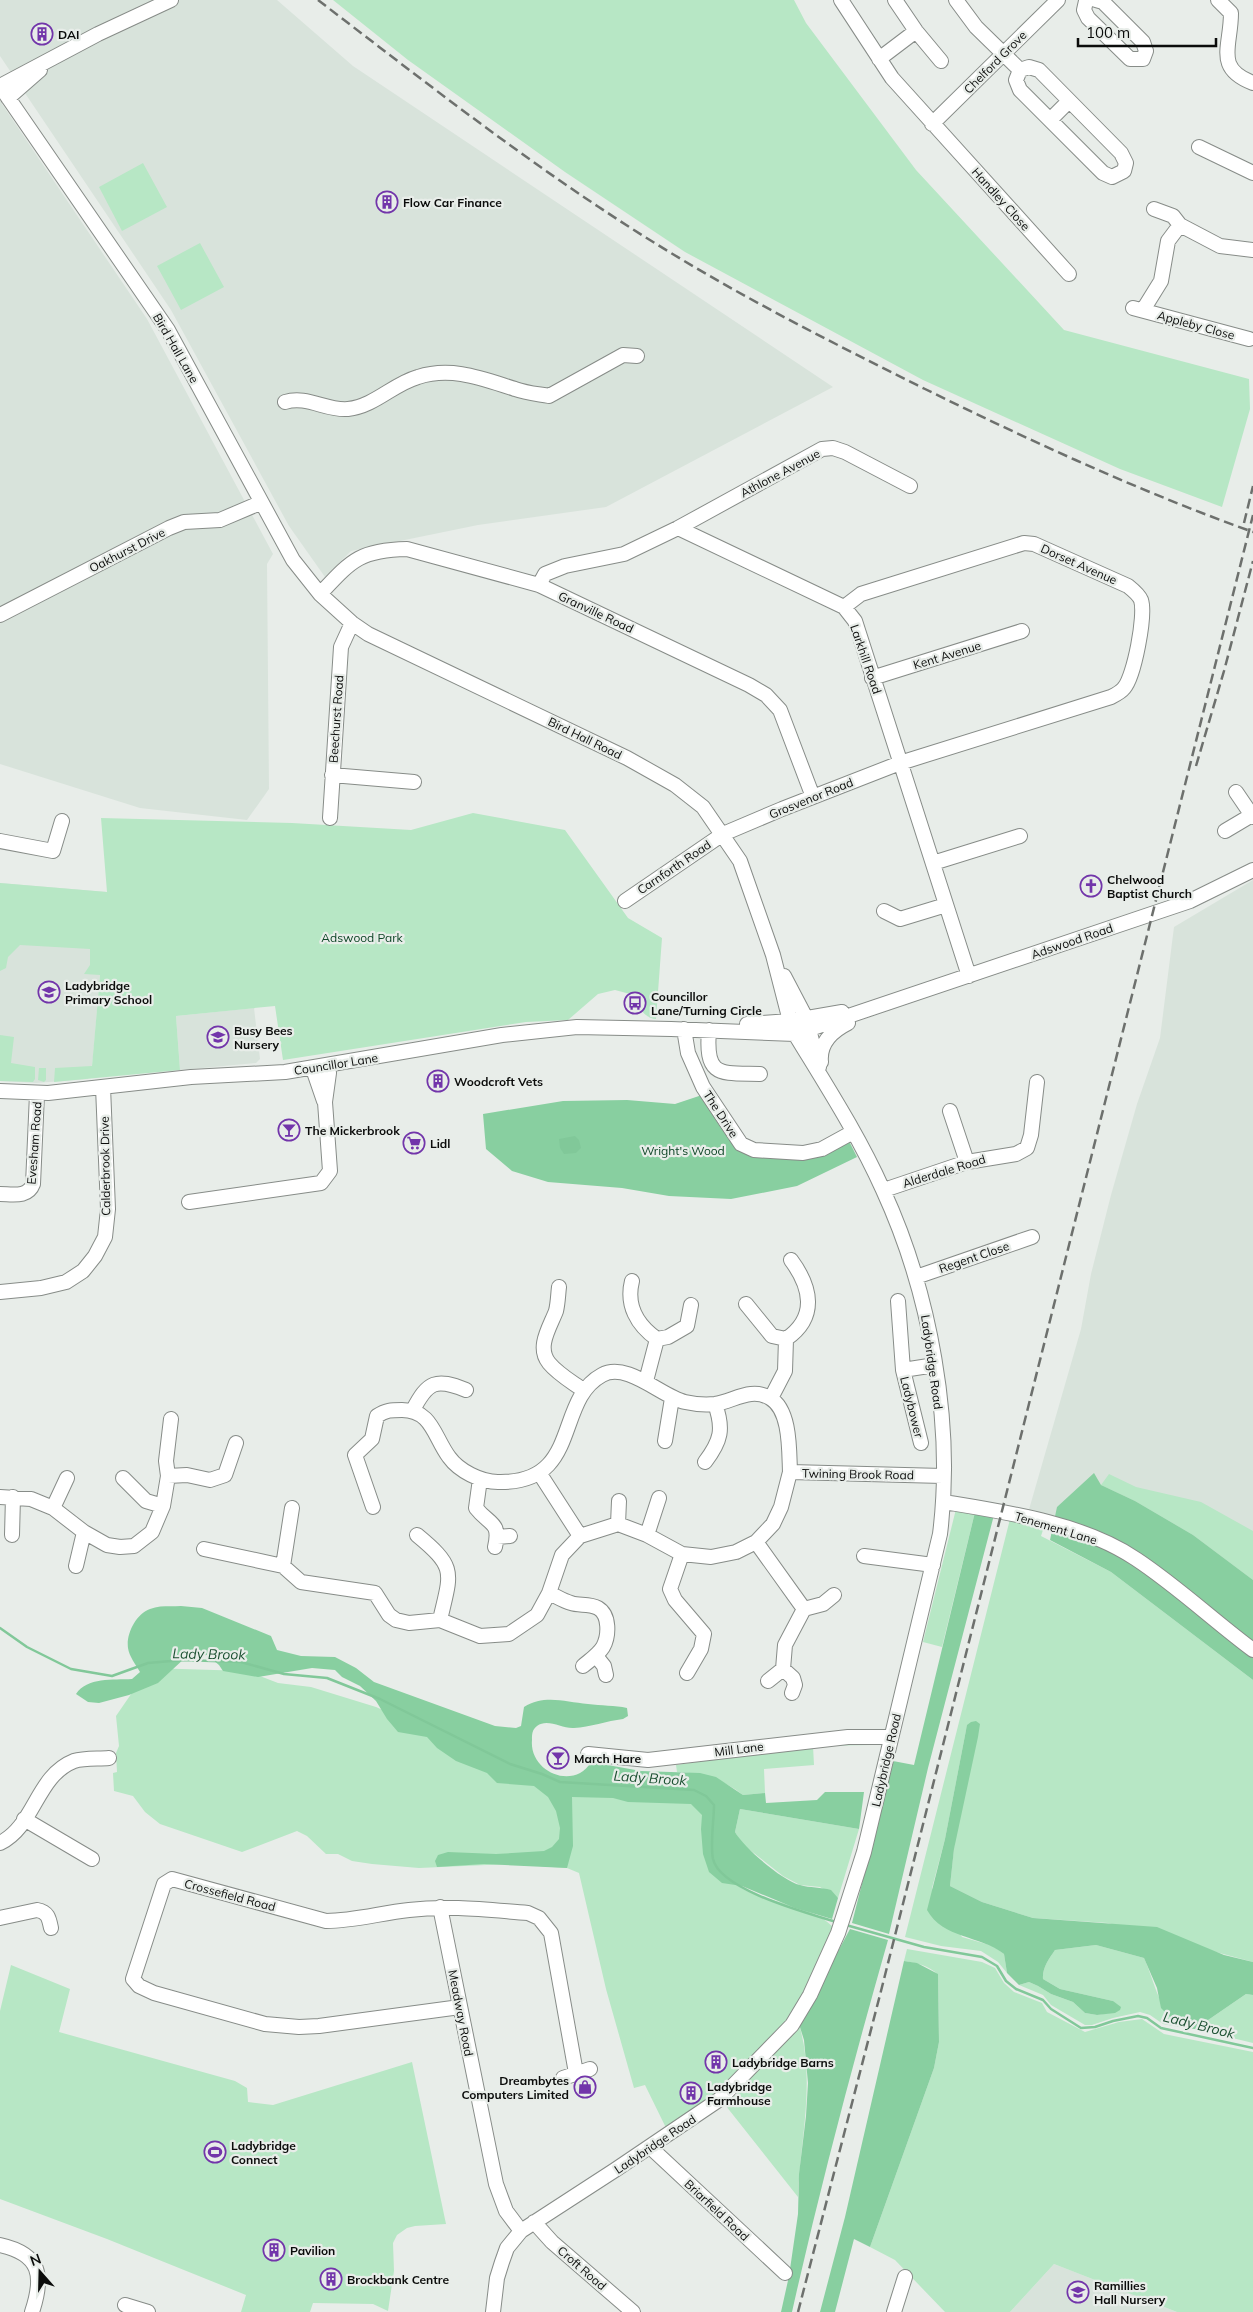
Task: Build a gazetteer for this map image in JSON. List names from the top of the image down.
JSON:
{
  "streets": {
    "street": [
      "Chelford Grove",
      "Handley Close",
      "Appleby Close",
      "Bird Hall Lane",
      "Athlone Avenue",
      "Oakhurst Drive",
      "Dorset Avenue",
      "Granville Road",
      "Kent Avenue",
      "Larkhill Road",
      "Beechurst Road",
      "Bird Hall Road",
      "Grosvenor Road",
      "Carnforth Road",
      "Adswood Road",
      "Councillor Lane",
      "The Drive",
      "Evesham Road",
      "Calderbrook Drive",
      "Alderdale Road",
      "Regent Close",
      "Ladybridge Road",
      "Ladybower",
      "Twining Brook Road",
      "Tenement Lane",
      "Mill Lane",
      "Crossefield Road",
      "Meadway Road",
      "Briarfield Road",
      "Croft Road"
    ]
  },
  "crossings": [
    ["Chelford Grove", "Handley Close"],
    ["Bird Hall Lane", "Oakhurst Drive"],
    ["Bird Hall Lane", "Granville Road"],
    ["Bird Hall Lane", "Bird Hall Road"],
    ["Dorset Avenue", "Larkhill Road"],
    ["Dorset Avenue", "Grosvenor Road"],
    ["Granville Road", "Bird Hall Road"],
    ["Granville Road", "Grosvenor Road"],
    ["Kent Avenue", "Larkhill Road"],
    ["Larkhill Road", "Grosvenor Road"],
    ["Larkhill Road", "Adswood Road"],
    ["Beechurst Road", "Bird Hall Road"],
    ["Bird Hall Road", "Grosvenor Road"],
    ["Bird Hall Road", "Carnforth Road"],
    ["Bird Hall Road", "Adswood Road"],
    ["Bird Hall Road", "Councillor Lane"],
    ["Bird Hall Road", "Ladybridge Road"],
    ["Grosvenor Road", "Carnforth Road"],
    ["Adswood Road", "Councillor Lane"],
    ["Adswood Road", "Ladybridge Road"],
    ["Councillor Lane", "The Drive"],
    ["Councillor Lane", "Evesham Road"],
    ["Councillor Lane", "Calderbrook Drive"],
    ["Councillor Lane", "Ladybridge Road"],
    ["The Drive", "Ladybridge Road"],
    ["Alderdale Road", "Ladybridge Road"],
    ["Regent Close", "Ladybridge Road"],
    ["Ladybridge Road", "Ladybower"],
    ["Ladybridge Road", "Twining Brook Road"],
    ["Ladybridge Road", "Tenement Lane"],
    ["Ladybridge Road", "Mill Lane"],
    ["Ladybridge Road", "Meadway Road"],
    ["Ladybridge Road", "Briarfield Road"],
    ["Ladybridge Road", "Croft Road"],
    ["Crossefield Road", "Meadway Road"]
  ],
  "water": ["Lady Brook"],
  "parks": ["Adswood Park", "Wright's Wood"],
  "places": {
    "building": [
      "DAI",
      "Flow Car Finance",
      "Woodcroft Vets",
      "Ladybridge Barns",
      "Ladybridge Farmhouse",
      "Pavilion",
      "Brockbank Centre"
    ],
    "church": ["Chelwood Baptist Church"],
    "school or university": ["Ladybridge Primary School", "Busy Bees Nursery", "Ramillies Hall Nursery"],
    "bus stop": ["Councillor Lane/Turning Circle"],
    "bar": ["The Mickerbrook", "March Hare"],
    "supermarket": ["Lidl"],
    "shop": ["Dreambytes Computers Limited"],
    "sports": ["Ladybridge Connect"]
  },
  "scale_bar": "100 m",
  "north": "top"
}
